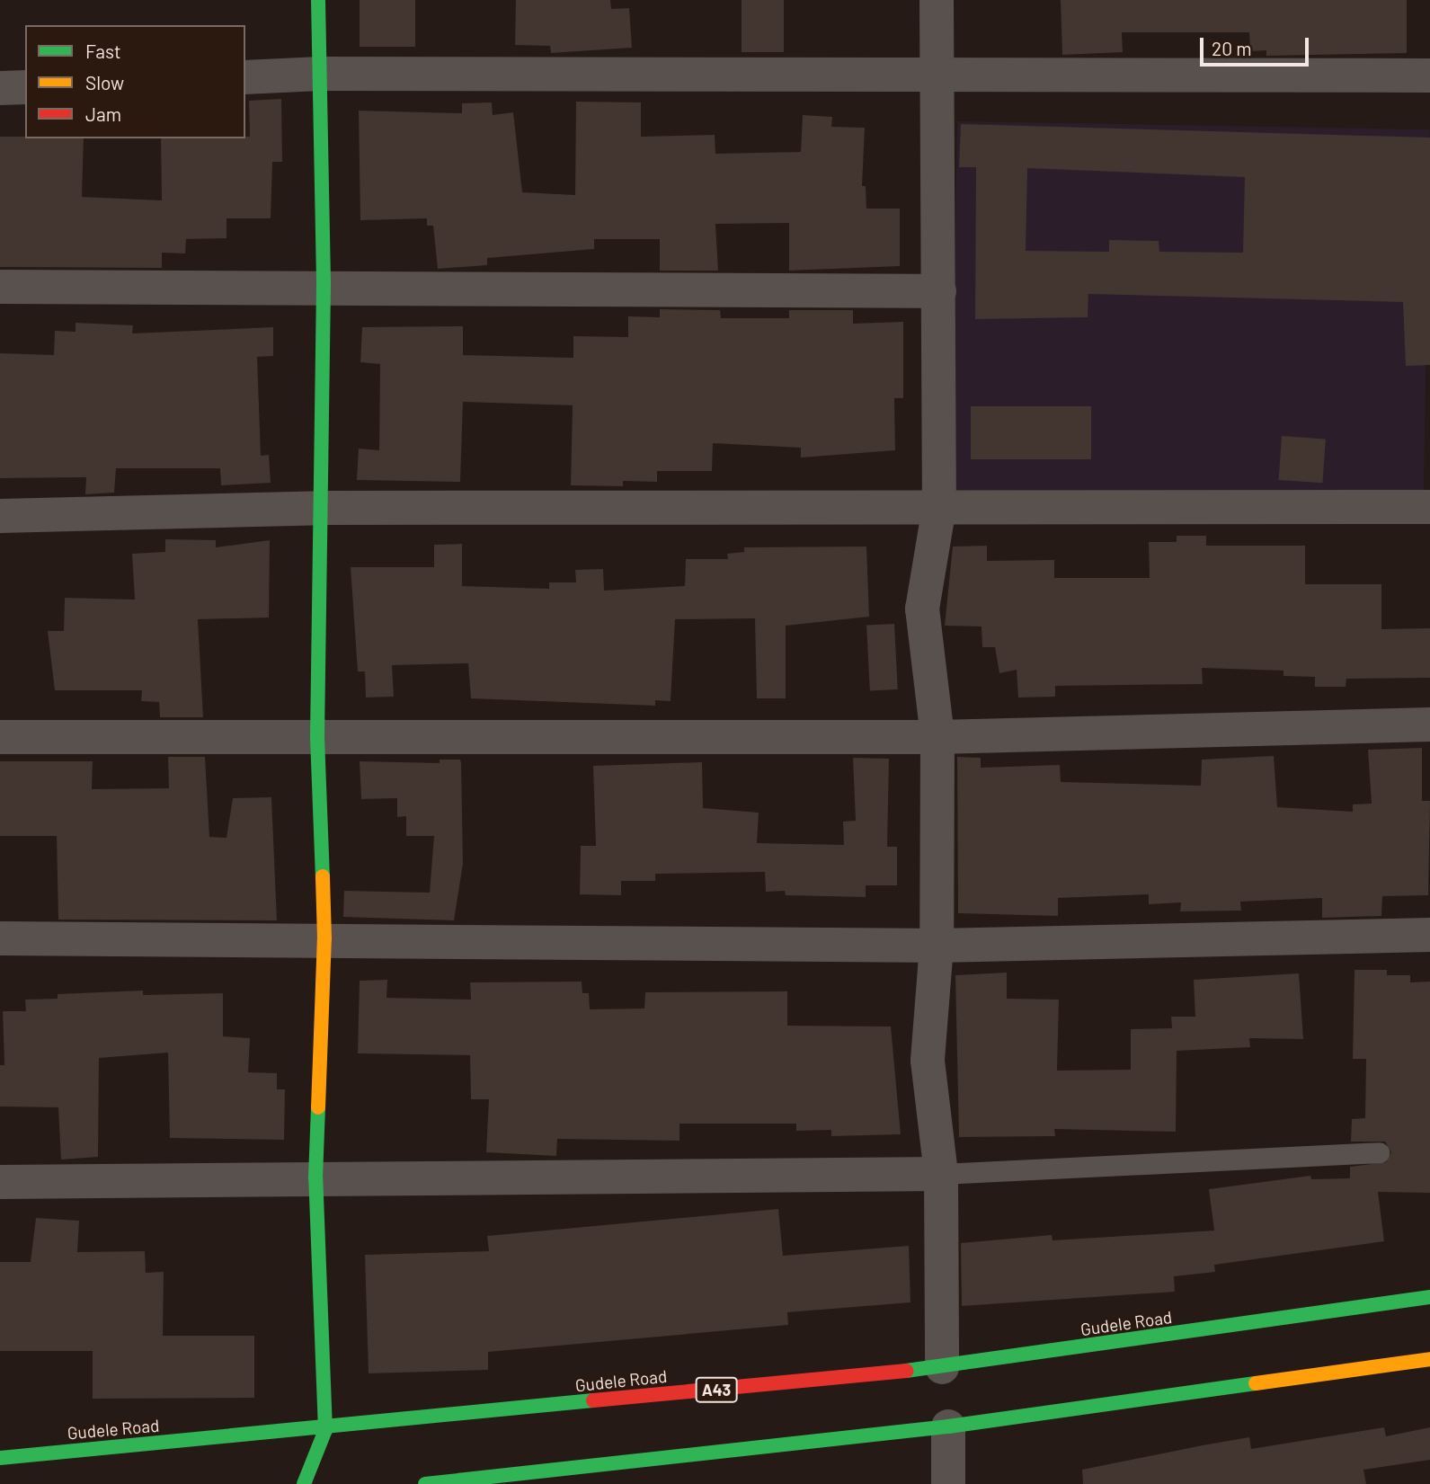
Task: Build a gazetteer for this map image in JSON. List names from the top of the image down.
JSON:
{
  "streets": {
    "main road": ["Gudele Road", "A43"]
  },
  "legend": ["Fast", "Slow", "Jam"],
  "scale_bar": "20 m"
}
